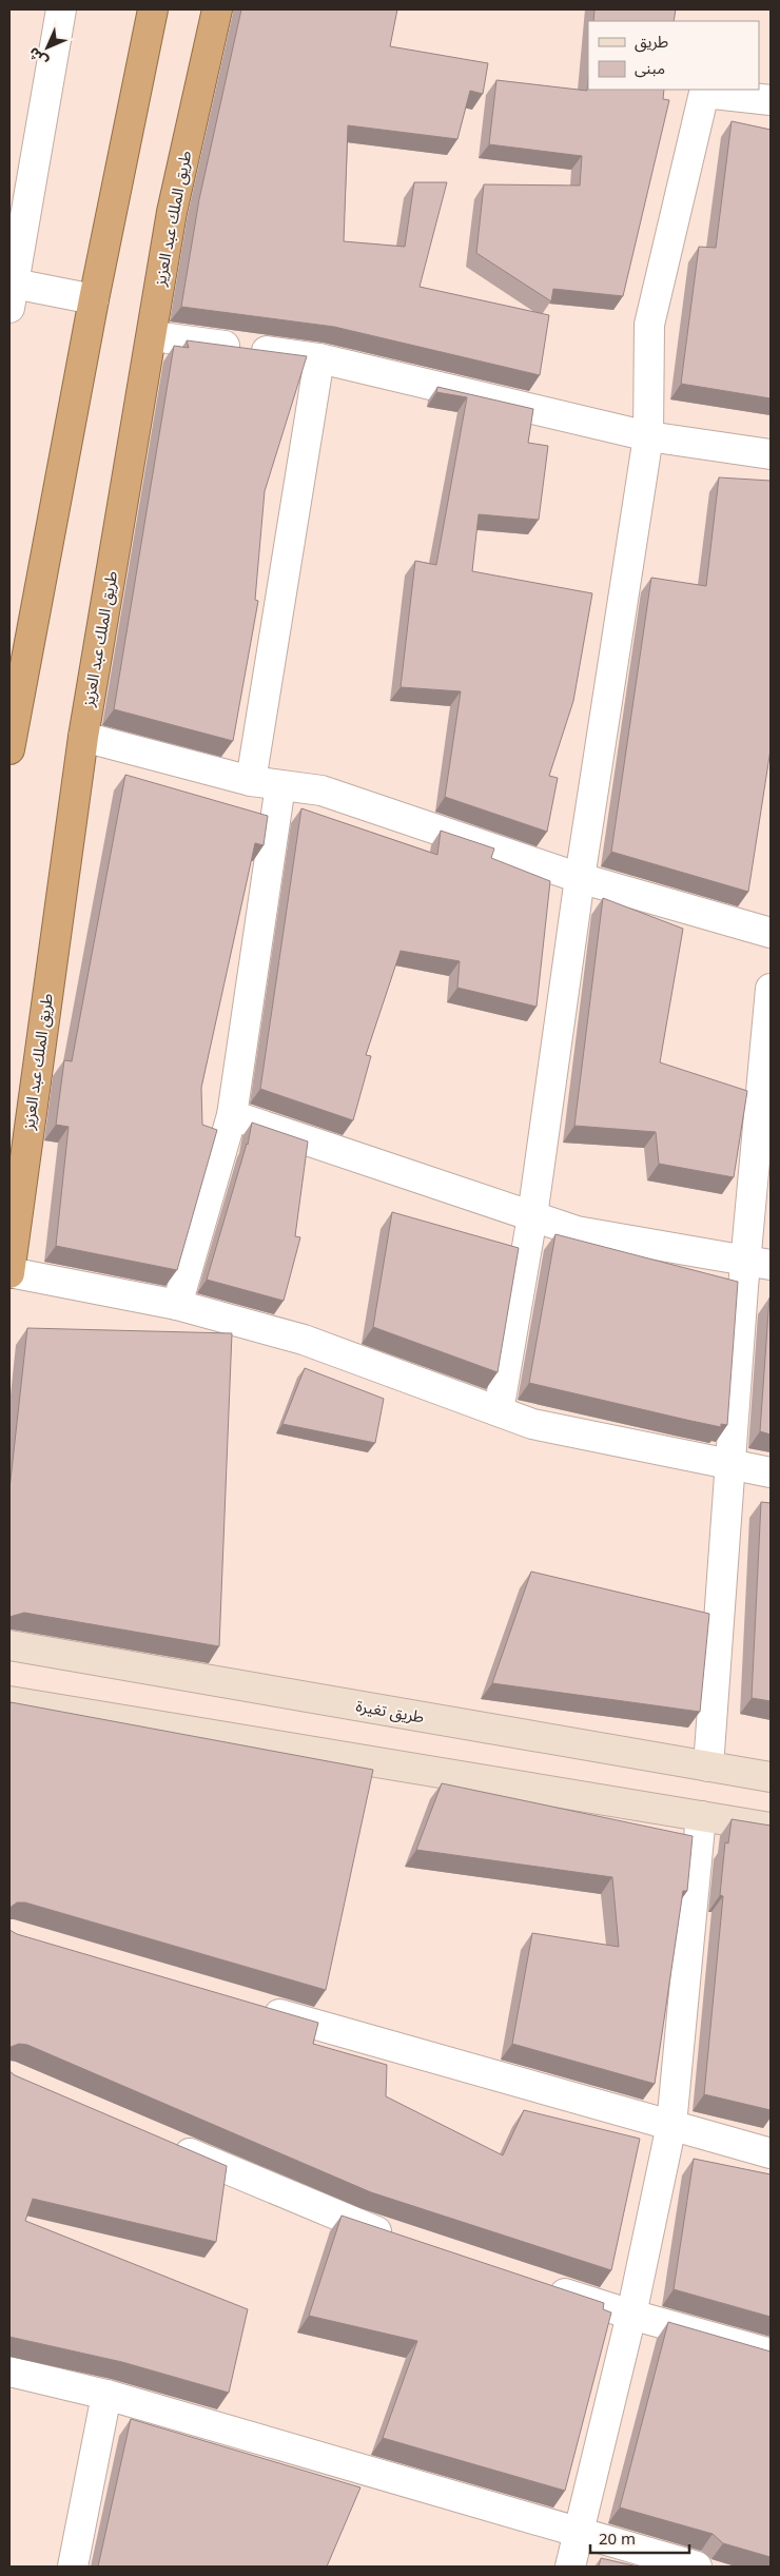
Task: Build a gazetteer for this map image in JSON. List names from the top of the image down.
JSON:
{
  "streets": {
    "highway": ["طريق الملك عبد العزيز"],
    "main road": ["طريق تغيرة"]
  },
  "legend": ["طريق", "مبنى"],
  "scale_bar": "20 m",
  "north": "bottom left"
}
